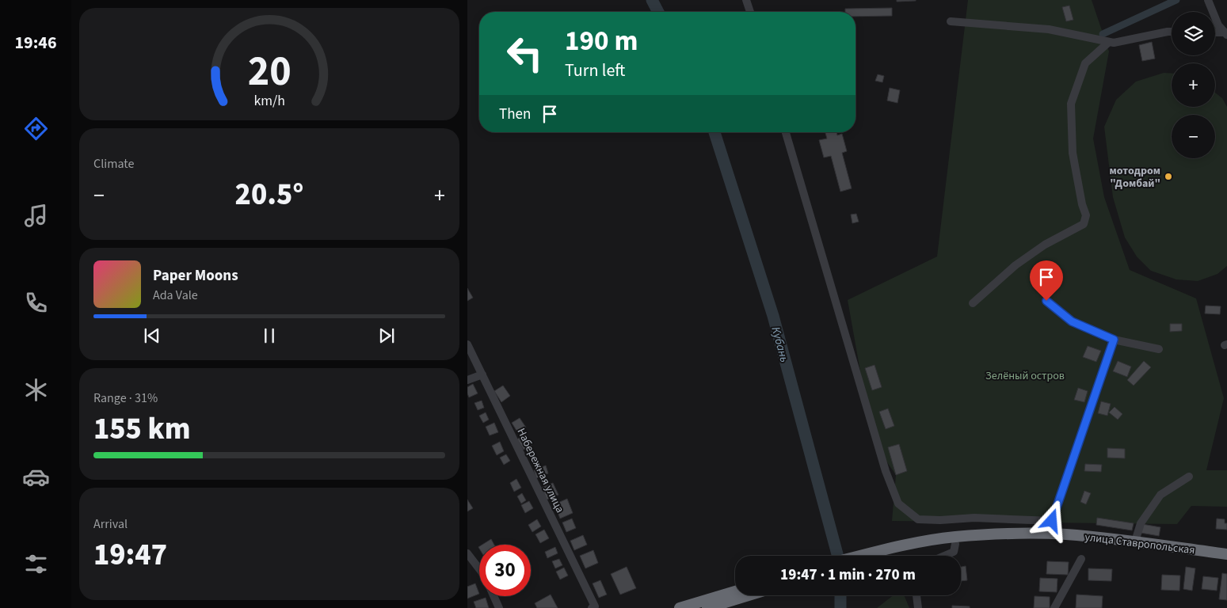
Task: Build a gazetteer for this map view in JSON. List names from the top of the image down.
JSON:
{
  "streets": {
    "highway": ["улица Ставропольская"],
    "street": ["Набережная улица"]
  },
  "water": ["Кубань"],
  "parks": ["Зелёный остров"],
  "places": ["мотодром \"Домбай\""],
  "page": {
    "tabs": "19:46",
    "map_buttons": ["+", "−"],
    "turn": ["190 m", "Turn left"],
    "then": "Then",
    "tile": [
      "Climate",
      ["Range · 31%", "155 km"],
      ["Arrival", "19:47"]
    ],
    "heat": ["−", "20.5°", "+"],
    "song": ["Paper Moons", "Ada Vale"],
    "limit": "30",
    "trip": "19:47 · 1 min · 270 m",
    "gauge": ["20", "km/h"]
  }
}
